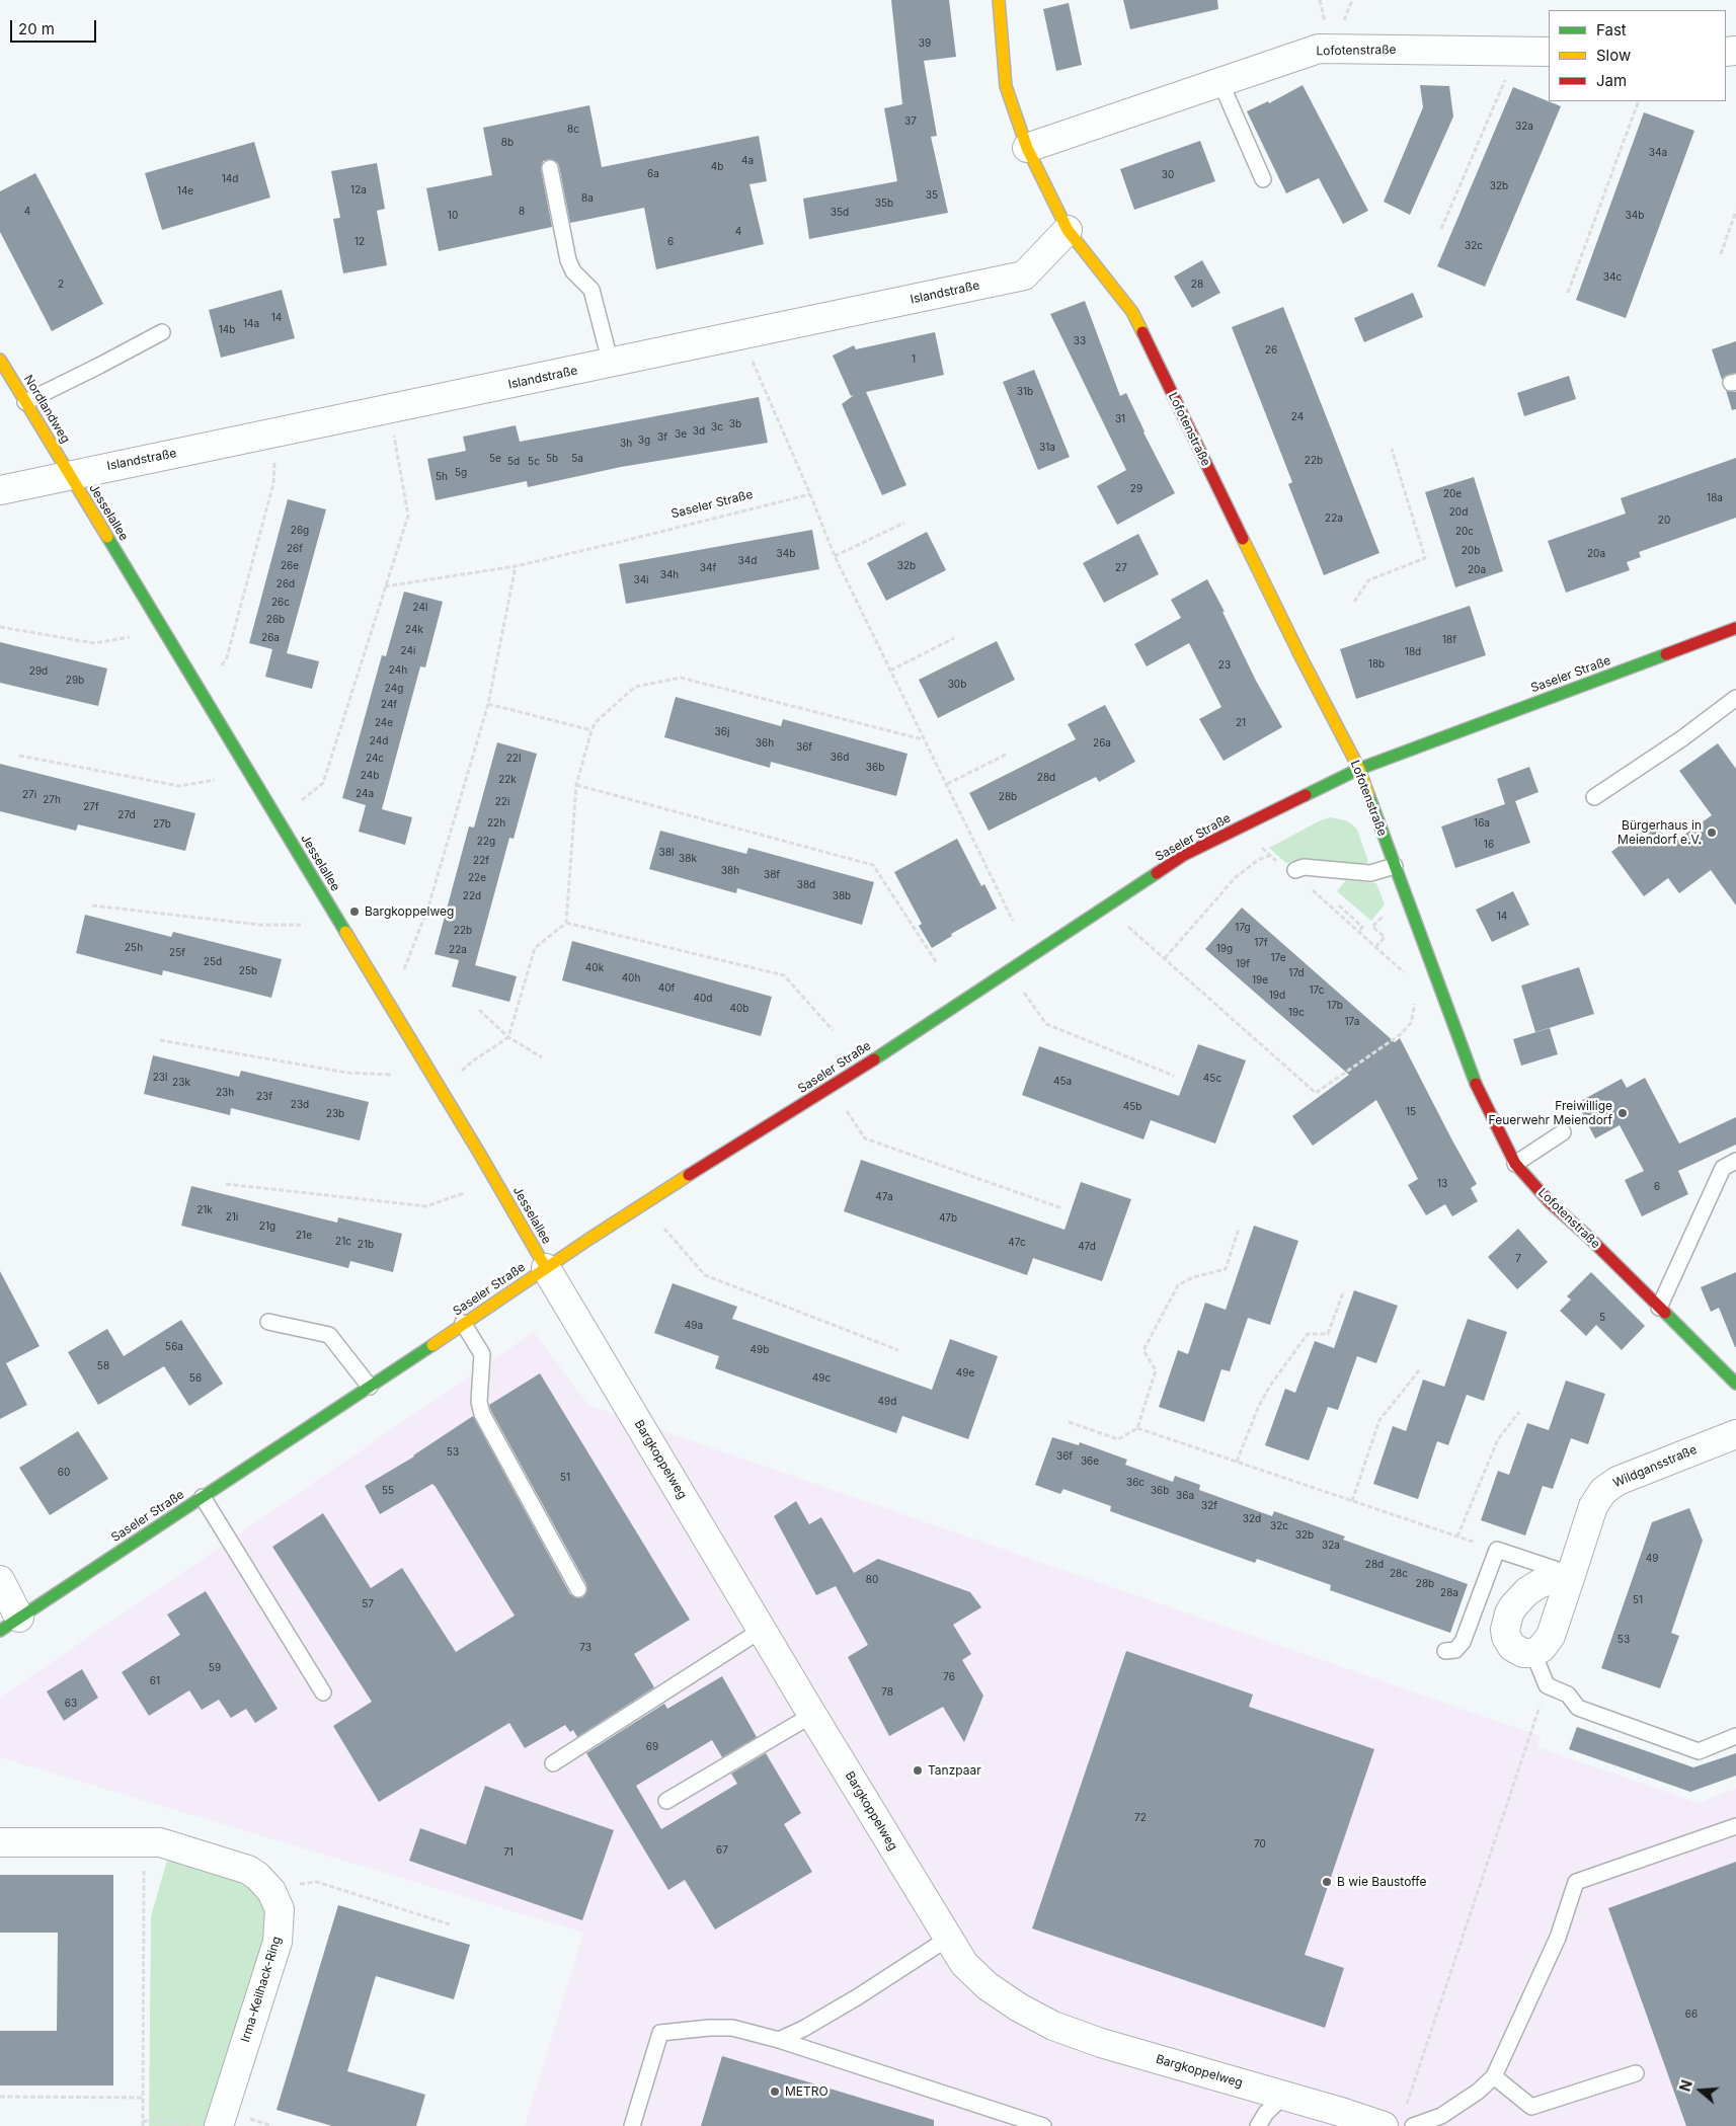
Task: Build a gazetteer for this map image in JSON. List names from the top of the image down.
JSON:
{
  "streets": {
    "street": [
      "Lofotenstraße",
      "Islandstraße",
      "Nordlandweg",
      "Saseler Straße",
      "Jesselallee",
      "Bargkoppelweg",
      "Wildgansstraße",
      "Irma-Keilhack-Ring"
    ]
  },
  "crossings": [
    ["Lofotenstraße", "Islandstraße"],
    ["Lofotenstraße", "Saseler Straße"],
    ["Islandstraße", "Nordlandweg"],
    ["Islandstraße", "Jesselallee"],
    ["Nordlandweg", "Jesselallee"],
    ["Saseler Straße", "Jesselallee"],
    ["Saseler Straße", "Bargkoppelweg"],
    ["Jesselallee", "Bargkoppelweg"]
  ],
  "places": [
    "Bürgerhaus in Meiendorf e.V.",
    "Bargkoppelweg",
    "Freiwillige Feuerwehr Meiendorf",
    "Tanzpaar",
    "B wie Baustoffe",
    "METRO"
  ],
  "house_numbers": [
    "39",
    "37",
    "32a",
    "8c",
    "8b",
    "34a",
    "4a",
    "4b",
    "6a",
    "30",
    "14d",
    "32b",
    "12a",
    "14e",
    "35",
    "8a",
    "35b",
    "4",
    "8",
    "35d",
    "10",
    "34b",
    "4",
    "12",
    "6",
    "32c",
    "34c",
    "2",
    "28",
    "14",
    "14a",
    "14b",
    "33",
    "26",
    "1",
    "31b",
    "24",
    "31",
    "3b",
    "3c",
    "3d",
    "3e",
    "3f",
    "3g",
    "3h",
    "31a",
    "5e",
    "5b",
    "5a",
    "22b",
    "5d",
    "5c",
    "5g",
    "5h",
    "29",
    "20e",
    "18a",
    "20d",
    "22a",
    "20",
    "26g",
    "20c",
    "26f",
    "20b",
    "34b",
    "20a",
    "34d",
    "26e",
    "32b",
    "34f",
    "27",
    "20a",
    "34h",
    "34i",
    "26d",
    "26c",
    "24l",
    "26b",
    "24k",
    "26a",
    "18f",
    "24i",
    "18d",
    "18b",
    "23",
    "24h",
    "29d",
    "29b",
    "30b",
    "24g",
    "24f",
    "24e",
    "21",
    "36j",
    "24d",
    "36h",
    "26a",
    "36f",
    "36d",
    "24c",
    "22l",
    "36b",
    "24b",
    "28d",
    "22k",
    "24a",
    "27i",
    "28b",
    "27h",
    "22i",
    "27f",
    "27d",
    "22h",
    "16a",
    "27b",
    "22g",
    "16",
    "38l",
    "38k",
    "22f",
    "38h",
    "38f",
    "22e",
    "38d",
    "22d",
    "38b",
    "14",
    "17g",
    "22b",
    "17f",
    "25h",
    "19g",
    "22a",
    "25f",
    "17e",
    "25d",
    "19f",
    "40k",
    "25b",
    "17d",
    "40h",
    "19e",
    "40f",
    "17c",
    "19d",
    "40d",
    "17b",
    "40b",
    "19c",
    "17a",
    "23l",
    "45c",
    "45a",
    "23k",
    "23h",
    "23f",
    "23d",
    "45b",
    "15",
    "23b",
    "13",
    "6",
    "47a",
    "21k",
    "21i",
    "47b",
    "21g",
    "21e",
    "21c",
    "47c",
    "21b",
    "47d",
    "7",
    "5",
    "49a",
    "56a",
    "49b",
    "58",
    "49e",
    "56",
    "49c",
    "49d",
    "53",
    "36f",
    "36e",
    "60",
    "51",
    "36c",
    "55",
    "36b",
    "36a",
    "32f",
    "32d",
    "32c",
    "32b",
    "32a",
    "49",
    "28d",
    "28c",
    "80",
    "28b",
    "28a",
    "51",
    "57",
    "53",
    "73",
    "59",
    "76",
    "61",
    "78",
    "63",
    "69",
    "72",
    "70",
    "67",
    "71",
    "66"
  ],
  "legend": ["Fast", "Slow", "Jam"],
  "scale_bar": "20 m",
  "north": "left"
}
